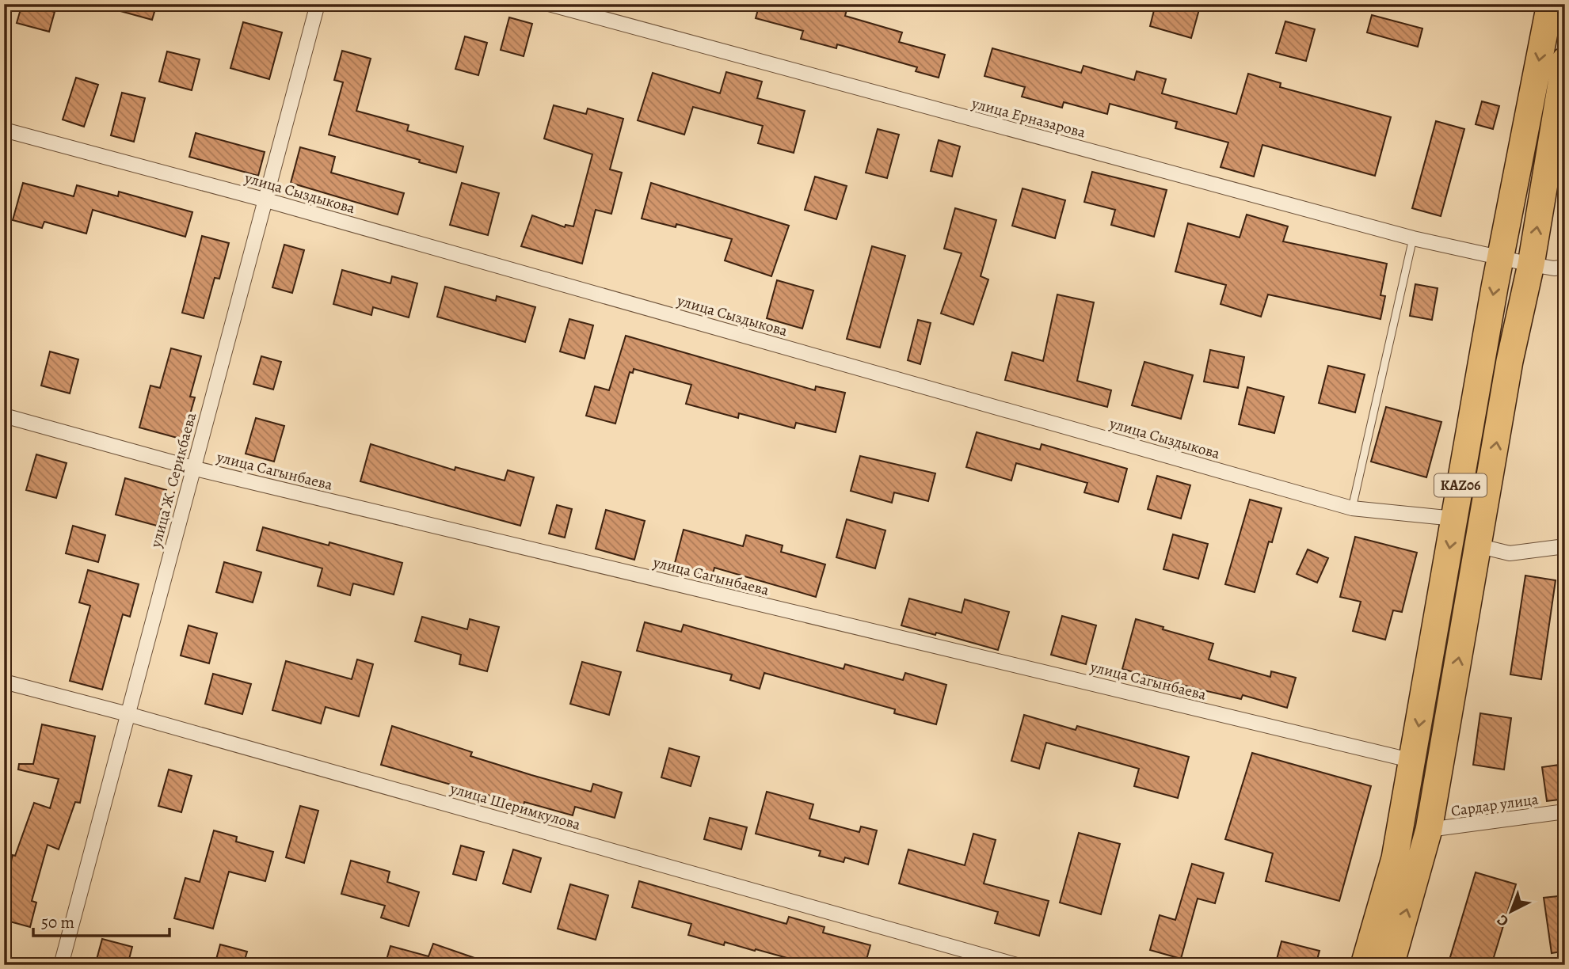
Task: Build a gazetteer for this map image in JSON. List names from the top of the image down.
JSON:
{
  "streets": {
    "highway": ["KАZ06"],
    "street": [
      "улица Ерназарова",
      "улица Сыздыкова",
      "улица Сагынбаева",
      "улица Ж. Серикбаева",
      "Сардар улица",
      "улица Шеримкулова"
    ]
  },
  "crossings": [
    ["улица Ерназарова", "KАZ06"],
    ["улица Сыздыкова", "улица Ж. Серикбаева"],
    ["улица Сыздыкова", "KАZ06"],
    ["улица Сагынбаева", "улица Ж. Серикбаева"],
    ["улица Сагынбаева", "KАZ06"],
    ["улица Ж. Серикбаева", "улица Шеримкулова"],
    ["KАZ06", "Сардар улица"]
  ],
  "scale_bar": "50 m",
  "north": "bottom left"
}
